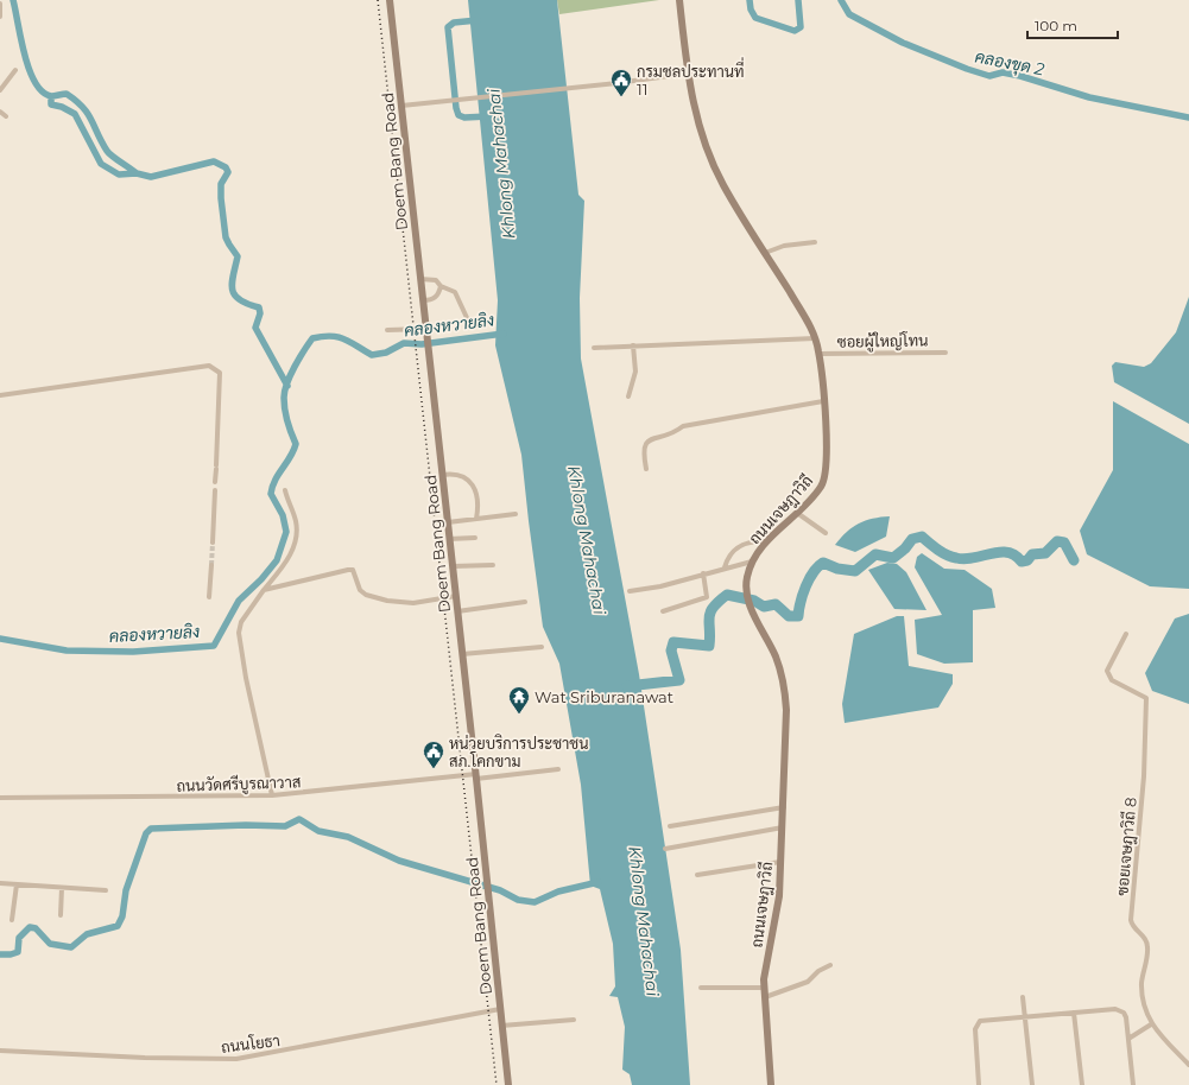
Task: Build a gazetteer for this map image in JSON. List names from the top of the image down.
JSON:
{
  "streets": {
    "street": [
      "Doem Bang Road",
      "ซอยผู้ใหญ่โทน",
      "ถนนเจษฎาวิถี",
      "ถนนวัดศรีบูรณาวาส",
      "ซอยเจษฎาวิถี 8",
      "ถนนโยธา"
    ]
  },
  "crossings": [
    ["Doem Bang Road", "ถนนวัดศรีบูรณาวาส"],
    ["Doem Bang Road", "ถนนโยธา"],
    ["ซอยผู้ใหญ่โทน", "ถนนเจษฎาวิถี"]
  ],
  "water": ["คลองขุด 2", "Khlong Mahachai", "คลองหวายลิง"],
  "places": {
    "public building": ["กรมชลประทานที่ 11", "หน่วยบริการประชาชน สภ.โคกขาม"],
    "temple": ["Wat Sriburanawat"]
  },
  "scale_bar": "100 m"
}
